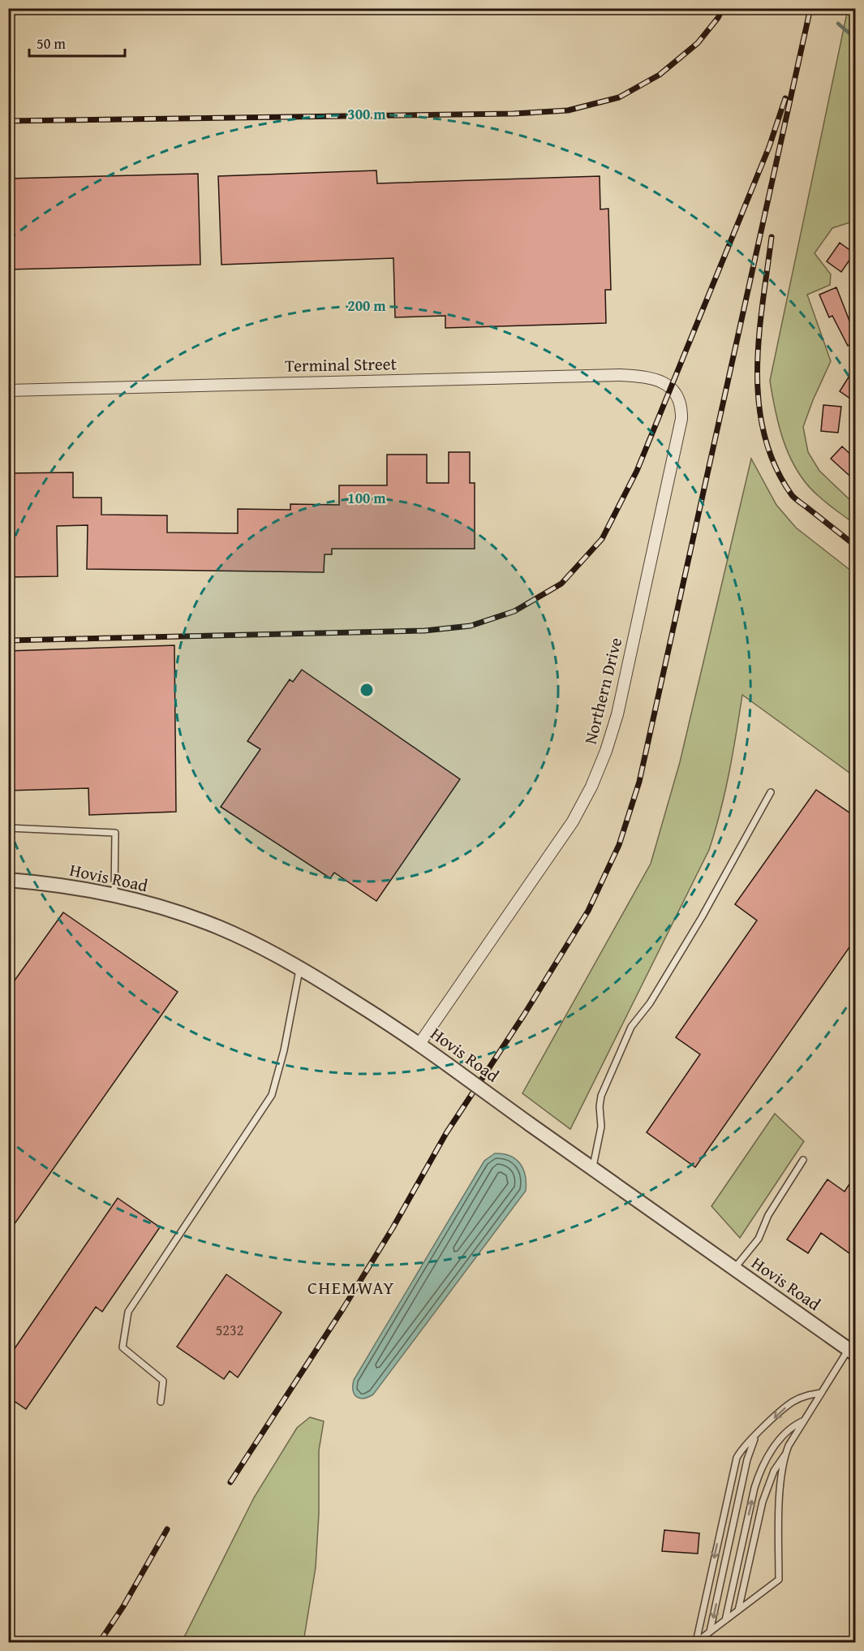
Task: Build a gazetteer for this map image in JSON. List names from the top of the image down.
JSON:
{
  "streets": {
    "street": ["Terminal Street", "Northern Drive", "Hovis Road"]
  },
  "crossings": [
    ["Terminal Street", "Northern Drive"],
    ["Northern Drive", "Hovis Road"]
  ],
  "districts": ["CHEMWAY"],
  "house_numbers": ["5232"],
  "scale_bar": "50 m",
  "rings": ["300 m", "200 m", "100 m"]
}
